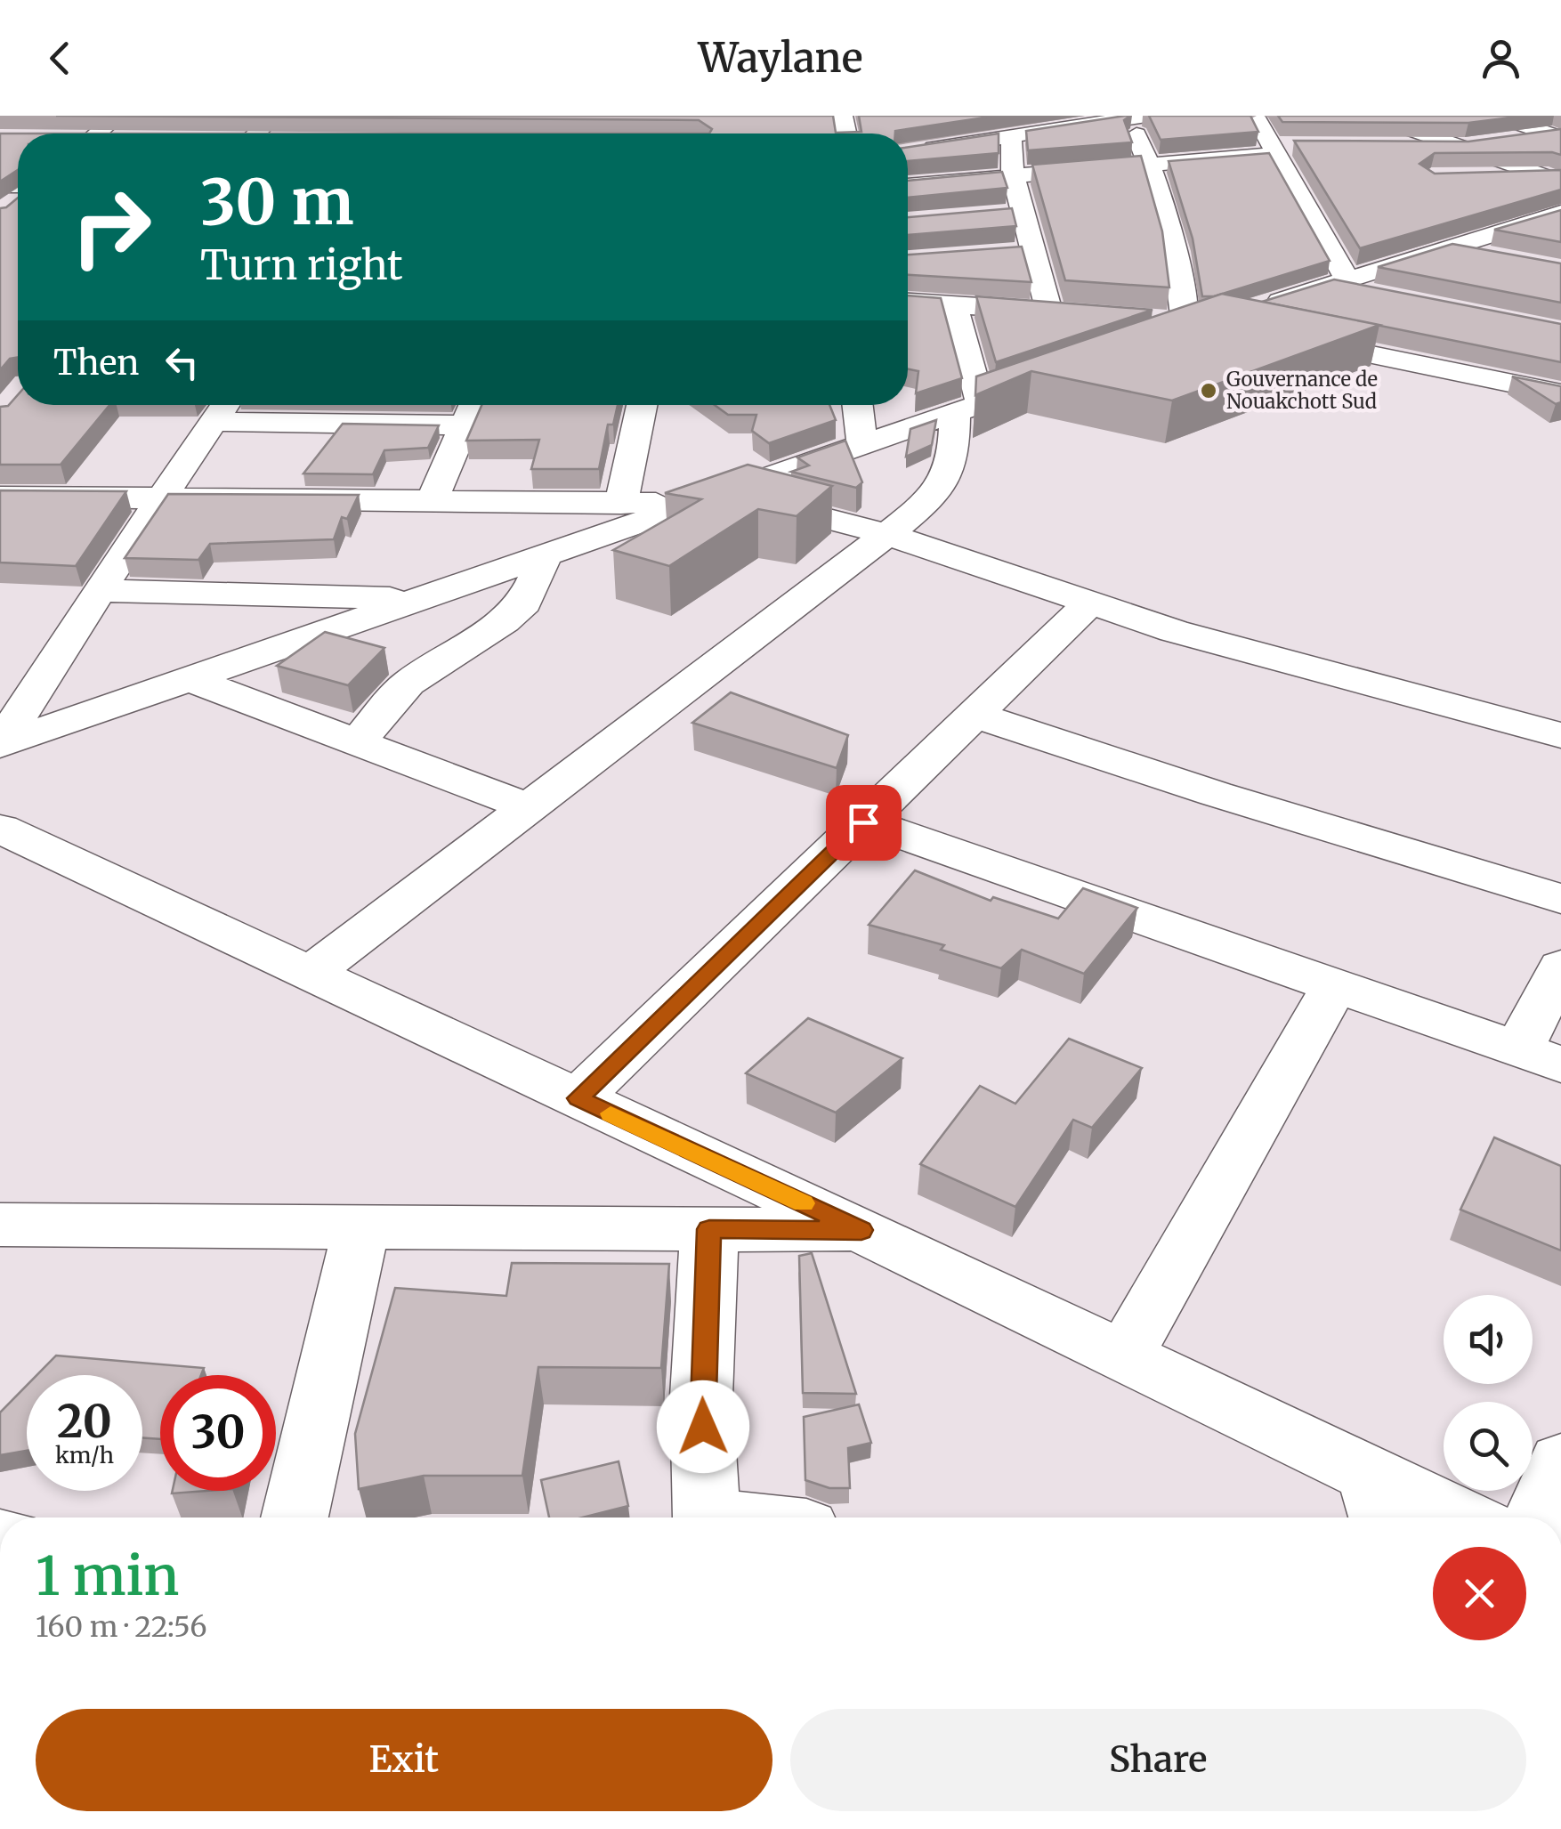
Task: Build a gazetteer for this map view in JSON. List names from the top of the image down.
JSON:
{
  "places": ["Gouvernance de Nouakchott Sud"],
  "page": {
    "header": "Waylane",
    "turn": ["30 m", "Turn right"],
    "then": "Then",
    "speed": "20 km/h",
    "limit": "30",
    "heading": ["1 min", "160 m · 22:56"],
    "buttons": ["Exit", "Share"]
  }
}
